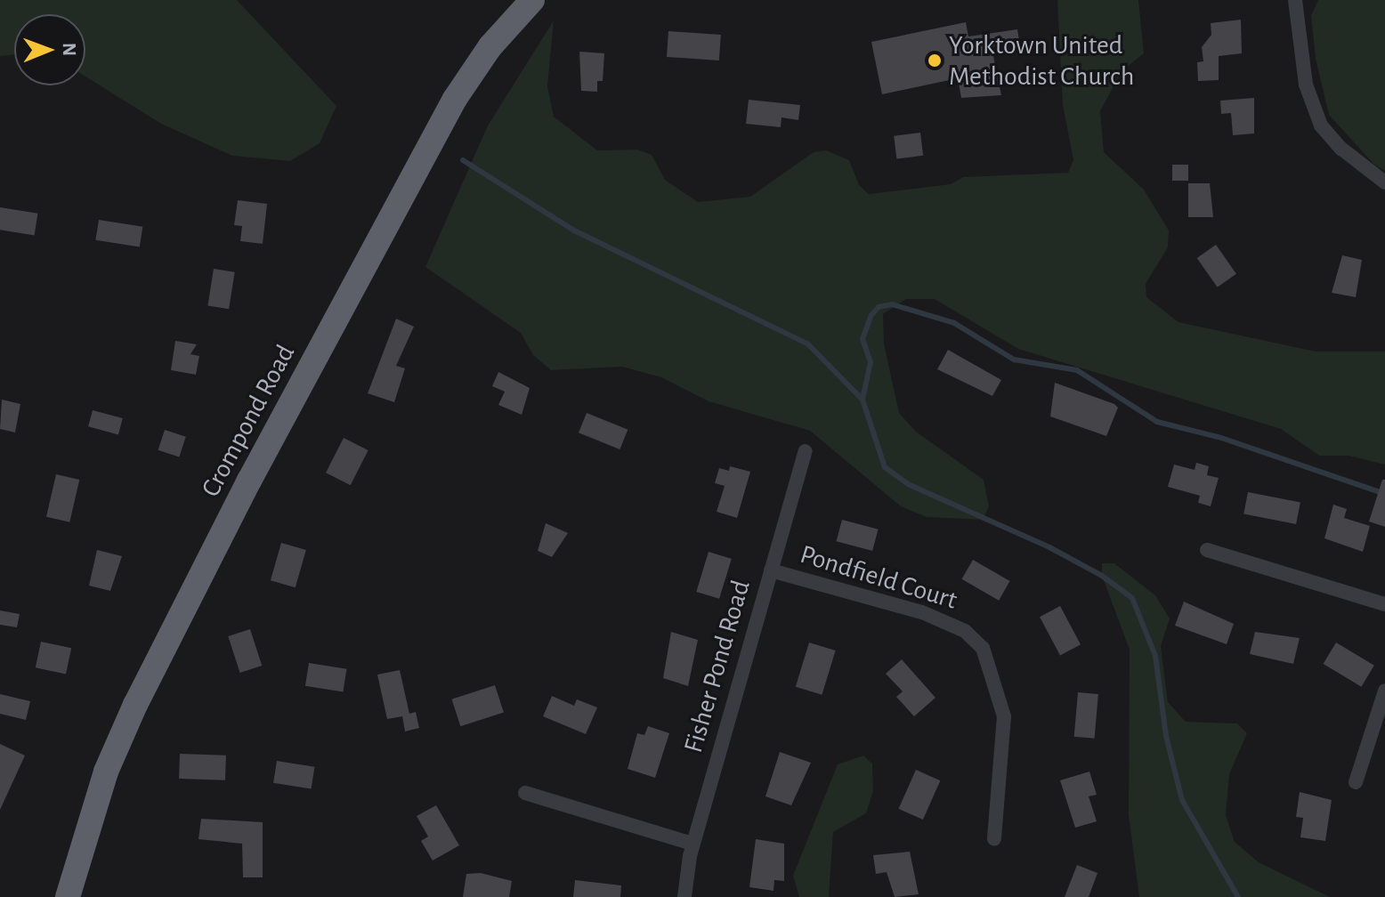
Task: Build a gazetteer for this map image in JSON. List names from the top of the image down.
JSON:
{
  "streets": {
    "highway": ["Crompond Road"],
    "street": ["Pondfield Court", "Fisher Pond Road"]
  },
  "crossings": [
    ["Pondfield Court", "Fisher Pond Road"]
  ],
  "places": ["Yorktown United Methodist Church"],
  "north": "right"
}
